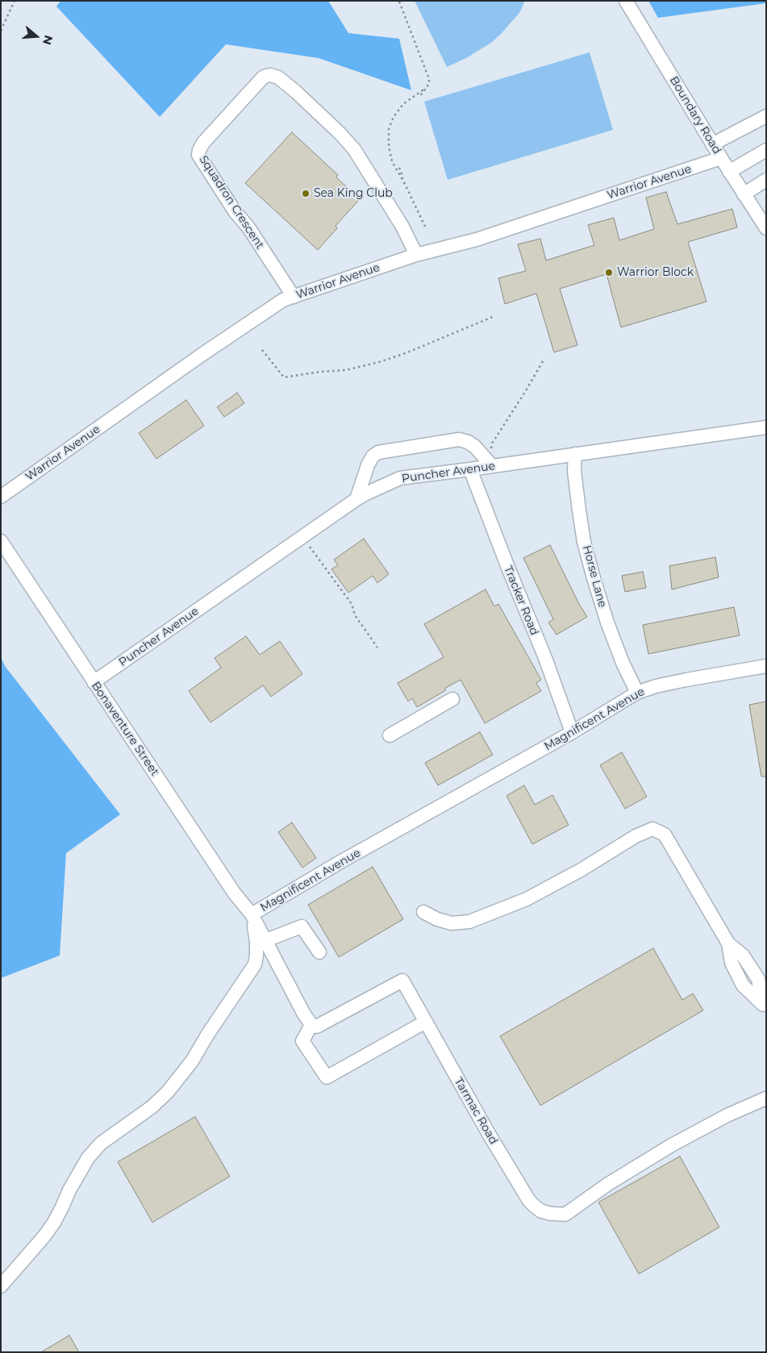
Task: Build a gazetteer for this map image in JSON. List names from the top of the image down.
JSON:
{
  "streets": {
    "street": [
      "Boundary Road",
      "Warrior Avenue",
      "Squadron Crescent",
      "Puncher Avenue",
      "Horse Lane",
      "Tracker Road",
      "Magnificent Avenue",
      "Bonaventure Street",
      "Tarmac Road"
    ]
  },
  "crossings": [
    ["Boundary Road", "Warrior Avenue"],
    ["Warrior Avenue", "Squadron Crescent"],
    ["Puncher Avenue", "Horse Lane"],
    ["Puncher Avenue", "Tracker Road"],
    ["Puncher Avenue", "Bonaventure Street"],
    ["Horse Lane", "Magnificent Avenue"],
    ["Tracker Road", "Magnificent Avenue"],
    ["Magnificent Avenue", "Bonaventure Street"]
  ],
  "places": ["Sea King Club", "Warrior Block"],
  "north": "right"
}
